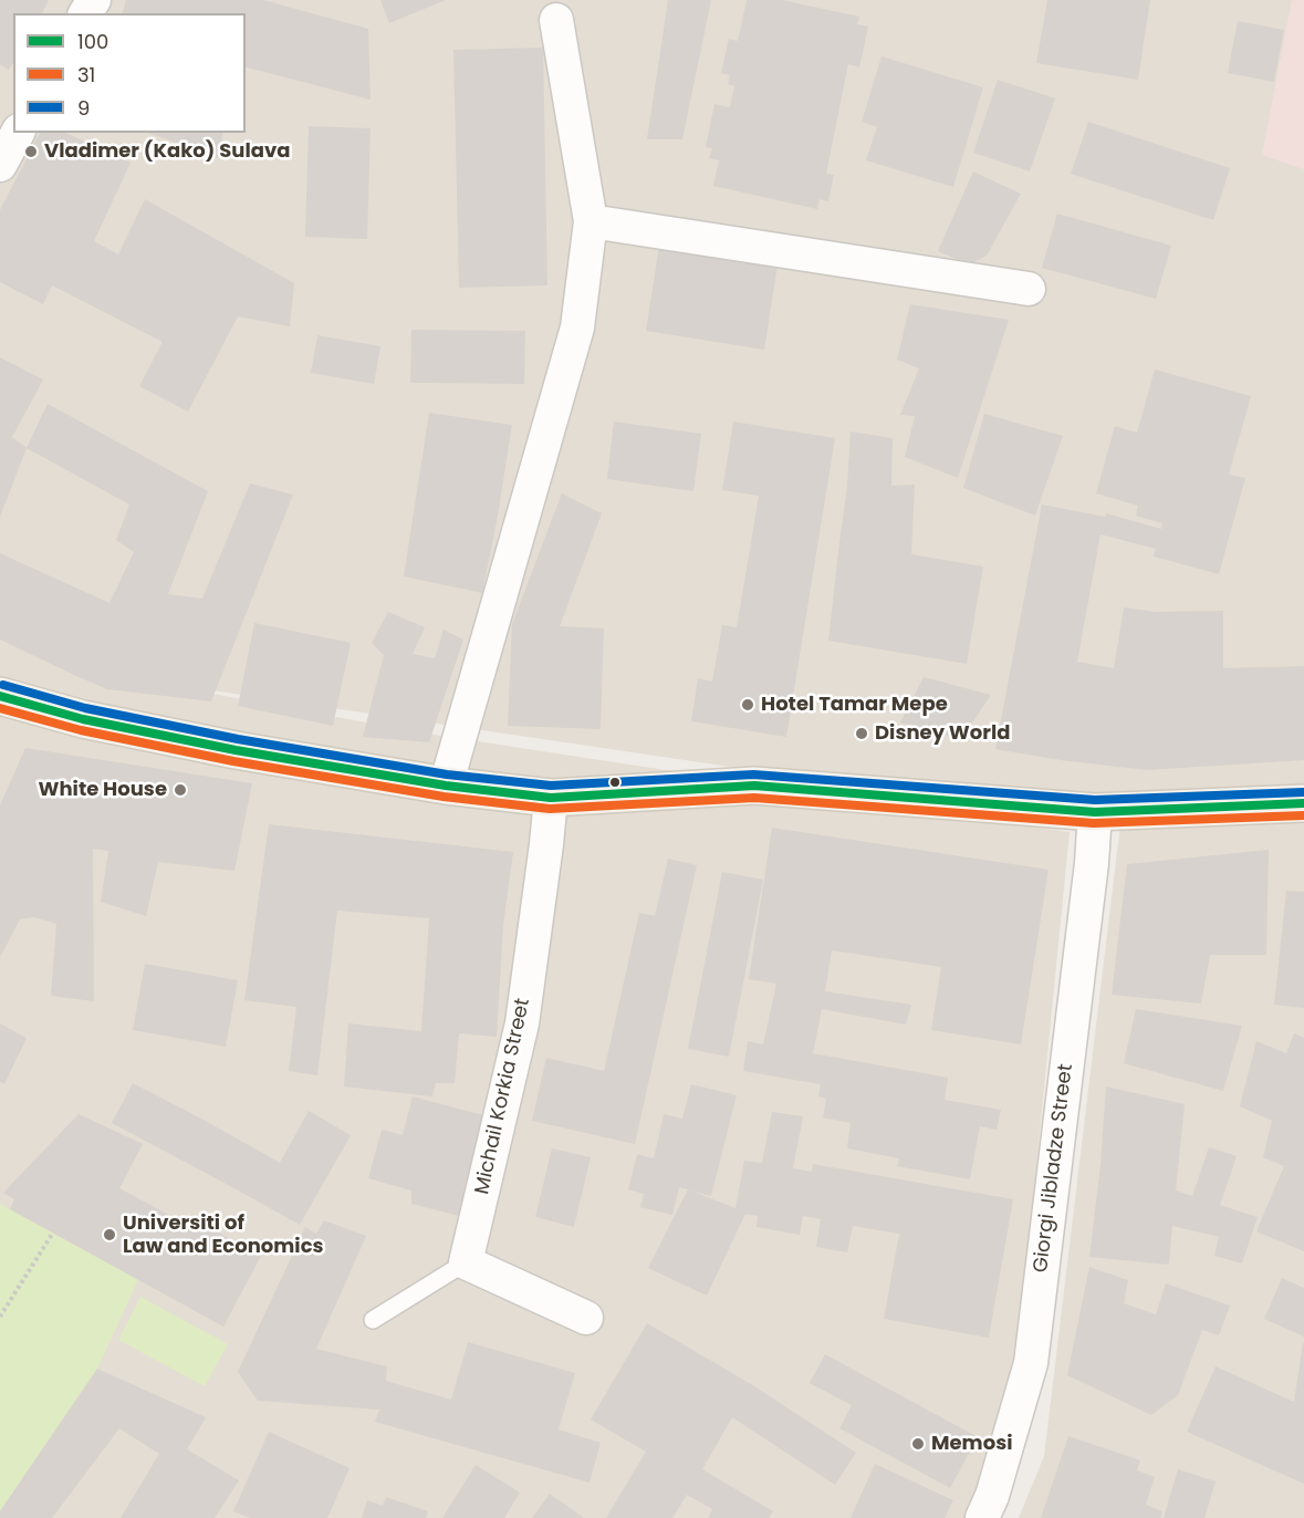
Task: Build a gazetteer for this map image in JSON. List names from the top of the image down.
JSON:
{
  "streets": {
    "street": ["Michail Korkia Street", "Giorgi Jibladze Street"]
  },
  "places": [
    "Vladimer (Kako) Sulava",
    "Hotel Tamar Mepe",
    "Disney World",
    "White House",
    "Universiti of Law and Economics",
    "Memosi"
  ],
  "lines": ["transit line 9", "transit line 100", "transit line 31"],
  "legend": ["100", "31", "9"]
}
